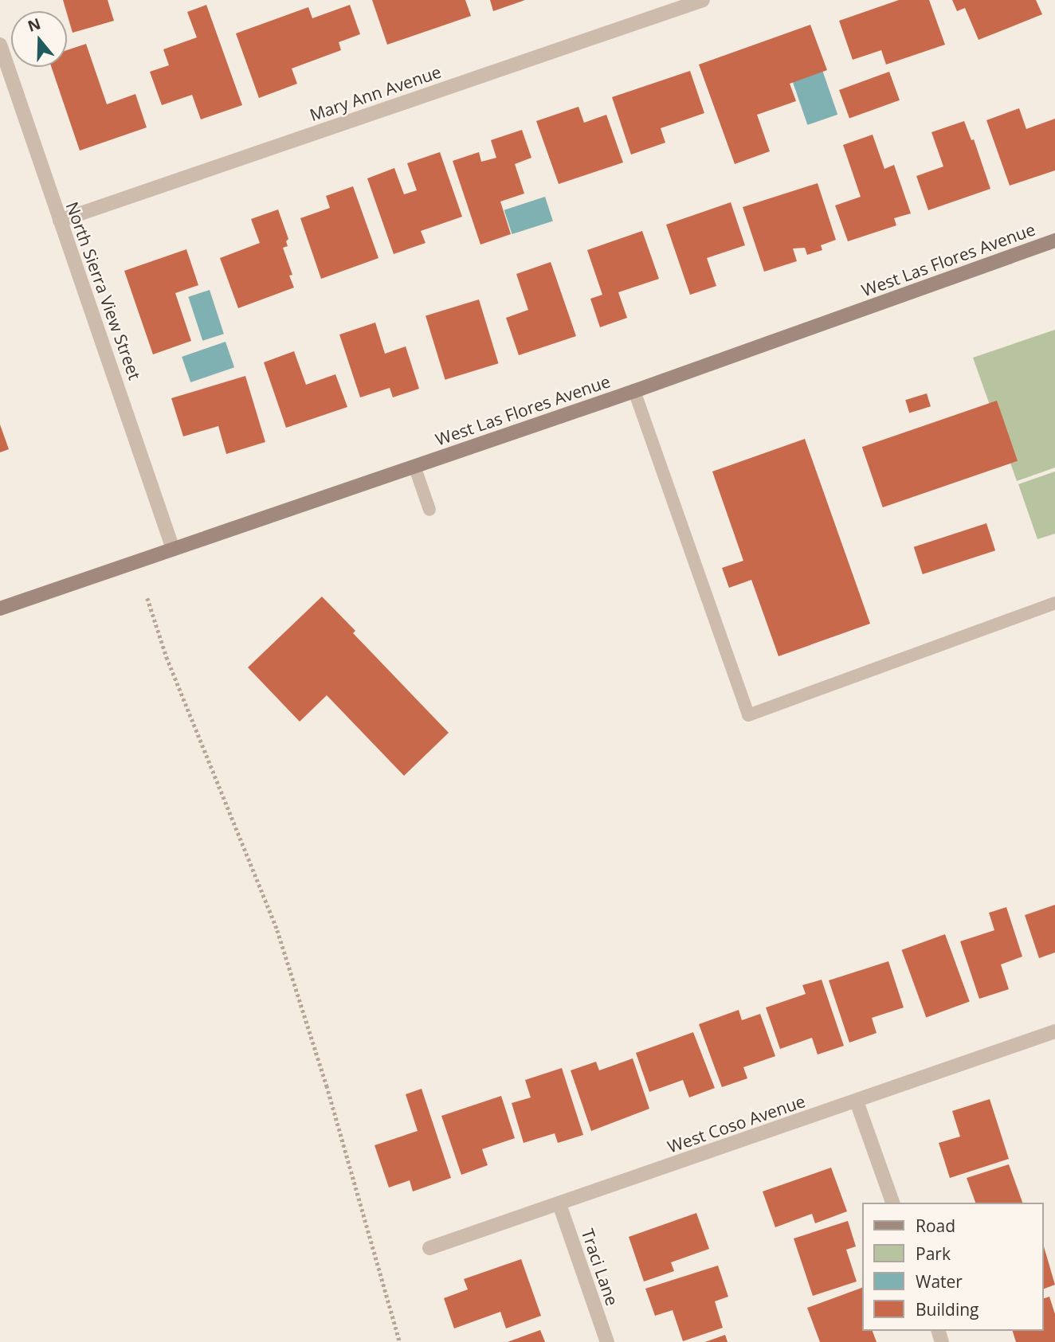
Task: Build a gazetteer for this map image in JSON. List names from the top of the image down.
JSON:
{
  "streets": {
    "main road": ["West Las Flores Avenue"],
    "street": [
      "Mary Ann Avenue",
      "North Sierra View Street",
      "West Coso Avenue",
      "Traci Lane"
    ]
  },
  "crossings": [
    ["Mary Ann Avenue", "North Sierra View Street"],
    ["West Las Flores Avenue", "North Sierra View Street"],
    ["West Coso Avenue", "Traci Lane"]
  ],
  "legend": [
    "Road",
    "Park",
    "Water",
    "Building"
  ],
  "north": "top"
}
